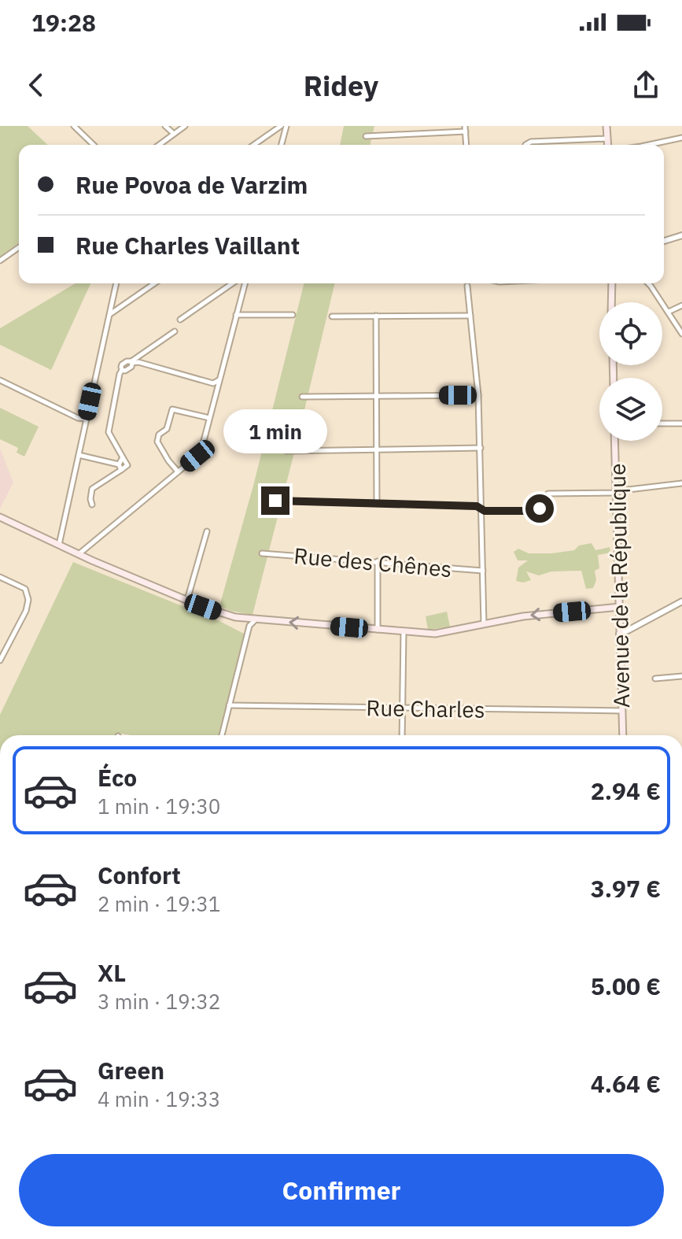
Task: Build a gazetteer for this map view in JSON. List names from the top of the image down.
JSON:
{
  "streets": {
    "main road": ["Avenue de la République"],
    "street": ["Rue des Chênes", "Rue Charles"]
  },
  "crossings": [
    ["Avenue de la République", "Rue Charles"]
  ],
  "page": {
    "status": "19:28",
    "header": "Ridey",
    "banner": ["Rue Povoa de Varzim", "Rue Charles Vaillant"],
    "bubble": "1 min",
    "list": [
      {
        "name": "Éco",
        "note": "1 min · 19:30",
        "value": "2.94 €"
      },
      {
        "name": "Confort",
        "note": "2 min · 19:31",
        "value": "3.97 €"
      },
      {
        "name": "XL",
        "note": "3 min · 19:32",
        "value": "5.00 €"
      },
      {
        "name": "Green",
        "note": "4 min · 19:33",
        "value": "4.64 €"
      }
    ],
    "buttons": "Confirmer"
  }
}
